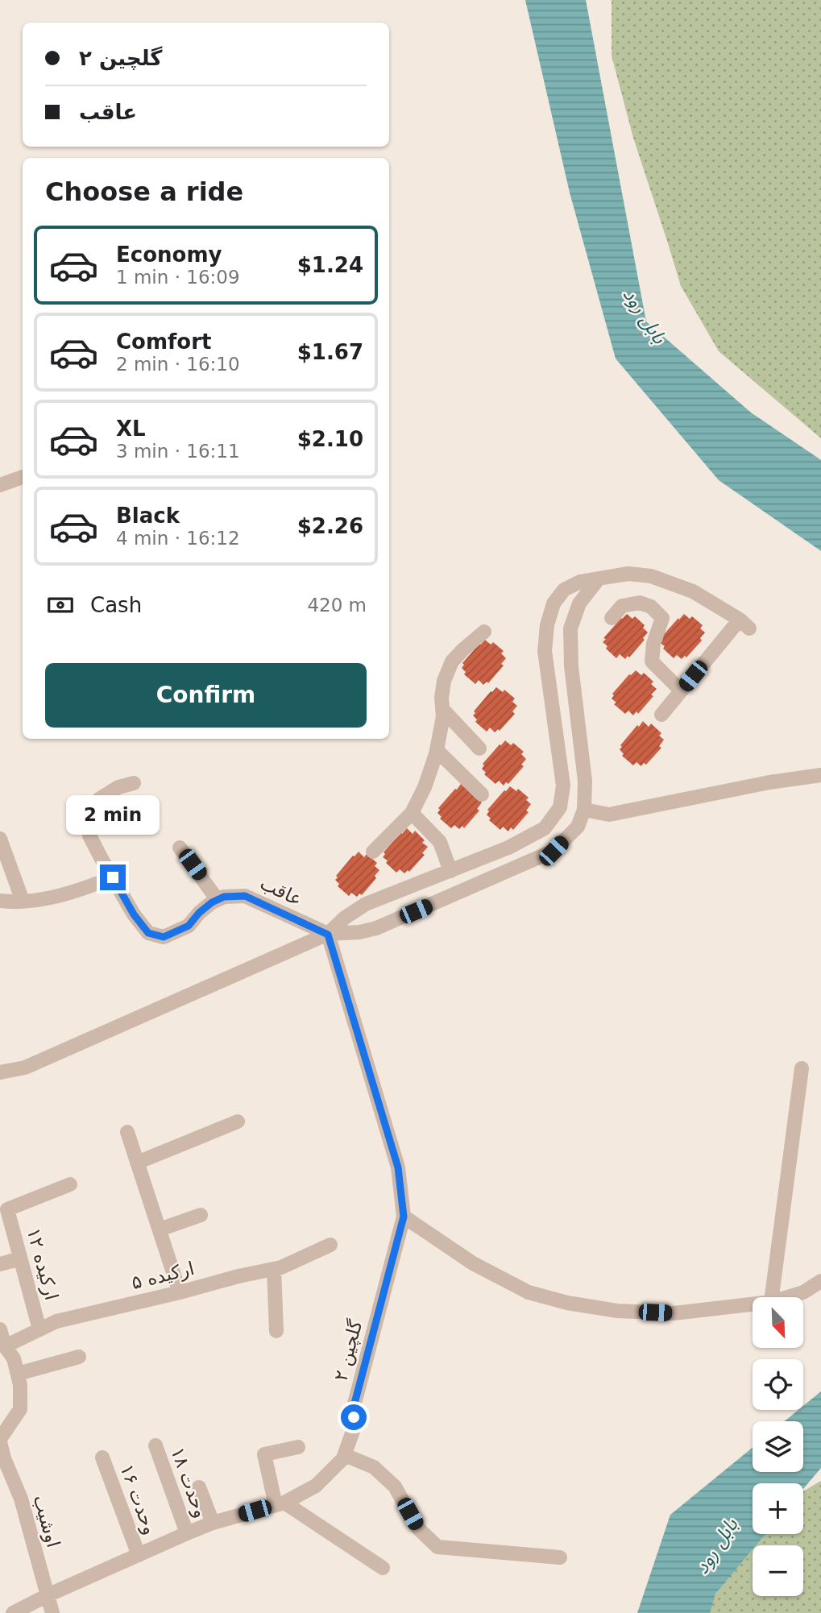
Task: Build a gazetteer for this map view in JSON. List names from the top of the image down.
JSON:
{
  "streets": {
    "street": [
      "عاقب",
      "ارکیده ۱۲",
      "ارکیده ۵",
      "گلچین ۲",
      "وحدت ۱۸",
      "وحدت ۱۶",
      "اوشیب"
    ]
  },
  "crossings": [
    ["عاقب", "گلچین ۲"],
    ["ارکیده ۱۲", "ارکیده ۵"],
    ["ارکیده ۵", "اوشیب"],
    ["گلچین ۲", "وحدت ۱۸"],
    ["گلچین ۲", "وحدت ۱۶"],
    ["گلچین ۲", "اوشیب"]
  ],
  "water": ["بابل رود"],
  "north": "bottom right",
  "page": {
    "banner": ["گلچین ۲", "عاقب"],
    "heading": "Choose a ride",
    "list": [
      {
        "name": "Economy",
        "note": "1 min · 16:09",
        "value": "$1.24"
      },
      {
        "name": "Comfort",
        "note": "2 min · 16:10",
        "value": "$1.67"
      },
      {
        "name": "XL",
        "note": "3 min · 16:11",
        "value": "$2.10"
      },
      {
        "name": "Black",
        "note": "4 min · 16:12",
        "value": "$2.26"
      }
    ],
    "pay": ["Cash", "420 m"],
    "buttons": "Confirm",
    "bubble": "2 min",
    "map_buttons": ["+", "−"]
  }
}
